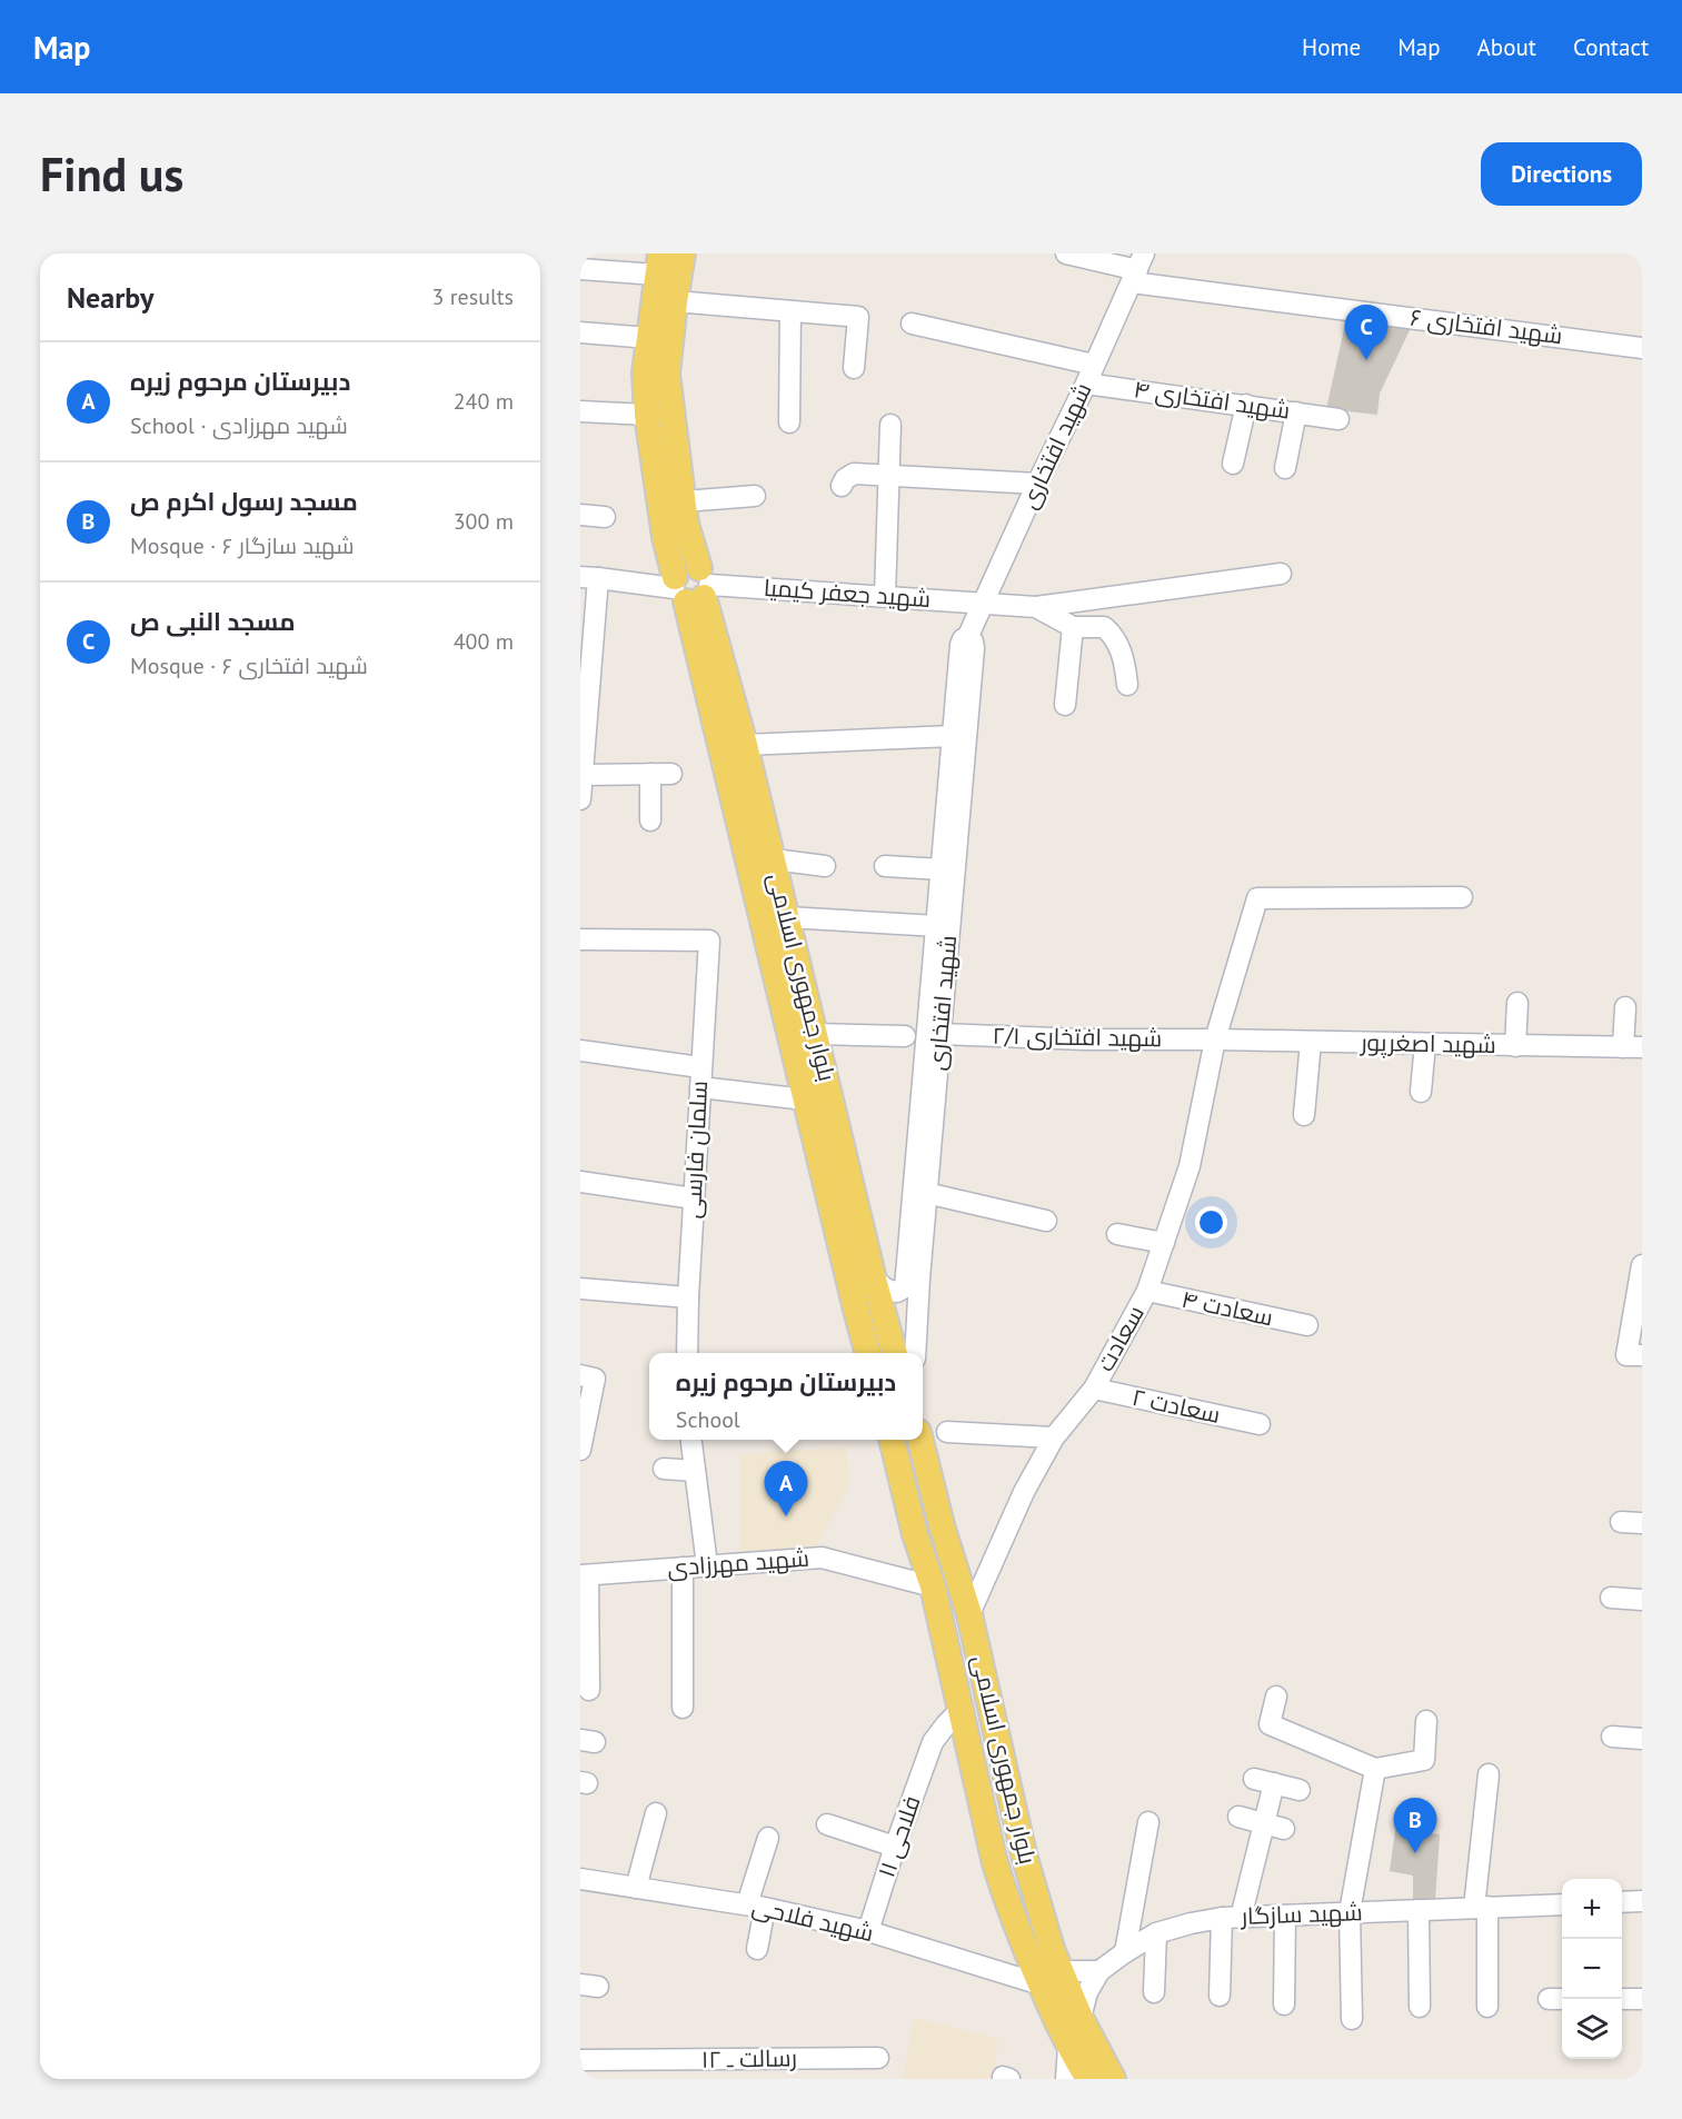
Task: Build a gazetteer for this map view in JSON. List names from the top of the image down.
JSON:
{
  "streets": {
    "main road": ["بلوار جمهوری اسلامی"],
    "street": [
      "شهید افتخاری ۶",
      "شهید افتخاری ۴",
      "شهید افتخاری",
      "شهید جعفر کیمیا",
      "شهید افتخاری ۲/۱",
      "شهید اصغرپور",
      "سلمان فارسی",
      "سعادت ۴",
      "سعادت",
      "سعادت ۲",
      "شهید مهرزادی",
      "فلاحی ۱۱",
      "شهید سازگار",
      "شهید فلاحی",
      "رسالت ـ ۱۲"
    ]
  },
  "crossings": [
    ["شهید افتخاری ۶", "شهید افتخاری"],
    ["شهید افتخاری ۴", "شهید افتخاری"],
    ["شهید افتخاری", "شهید جعفر کیمیا"],
    ["شهید افتخاری", "شهید افتخاری ۲/۱"],
    ["شهید جعفر کیمیا", "بلوار جمهوری اسلامی"],
    ["بلوار جمهوری اسلامی", "سعادت"],
    ["بلوار جمهوری اسلامی", "شهید مهرزادی"],
    ["بلوار جمهوری اسلامی", "فلاحی ۱۱"],
    ["بلوار جمهوری اسلامی", "شهید فلاحی"],
    ["شهید افتخاری ۲/۱", "شهید اصغرپور"],
    ["شهید افتخاری ۲/۱", "سعادت"],
    ["شهید اصغرپور", "سعادت"],
    ["سعادت ۴", "سعادت"],
    ["سعادت", "سعادت ۲"],
    ["فلاحی ۱۱", "شهید فلاحی"],
    ["شهید سازگار", "شهید فلاحی"]
  ],
  "page": {
    "header": "Map",
    "nav": [
      "Home",
      "Map",
      "About",
      "Contact"
    ],
    "buttons": "Directions",
    "title": "Find us",
    "heading": ["Nearby", "3 results"],
    "pins": ["C", "A", "B"],
    "list": [
      {
        "mark": "A",
        "name": "دبیرستان مرحوم زیره",
        "note": "School · شهید مهرزادی",
        "value": "240 m"
      },
      {
        "mark": "B",
        "name": "مسجد رسول اکرم ص",
        "note": "Mosque · شهید سازگار ۶",
        "value": "300 m"
      },
      {
        "mark": "C",
        "name": "مسجد النبی ص",
        "note": "Mosque · شهید افتخاری ۶",
        "value": "400 m"
      }
    ],
    "popup": ["دبیرستان مرحوم زیره", "School"],
    "map_buttons": ["+", "−"]
  }
}
